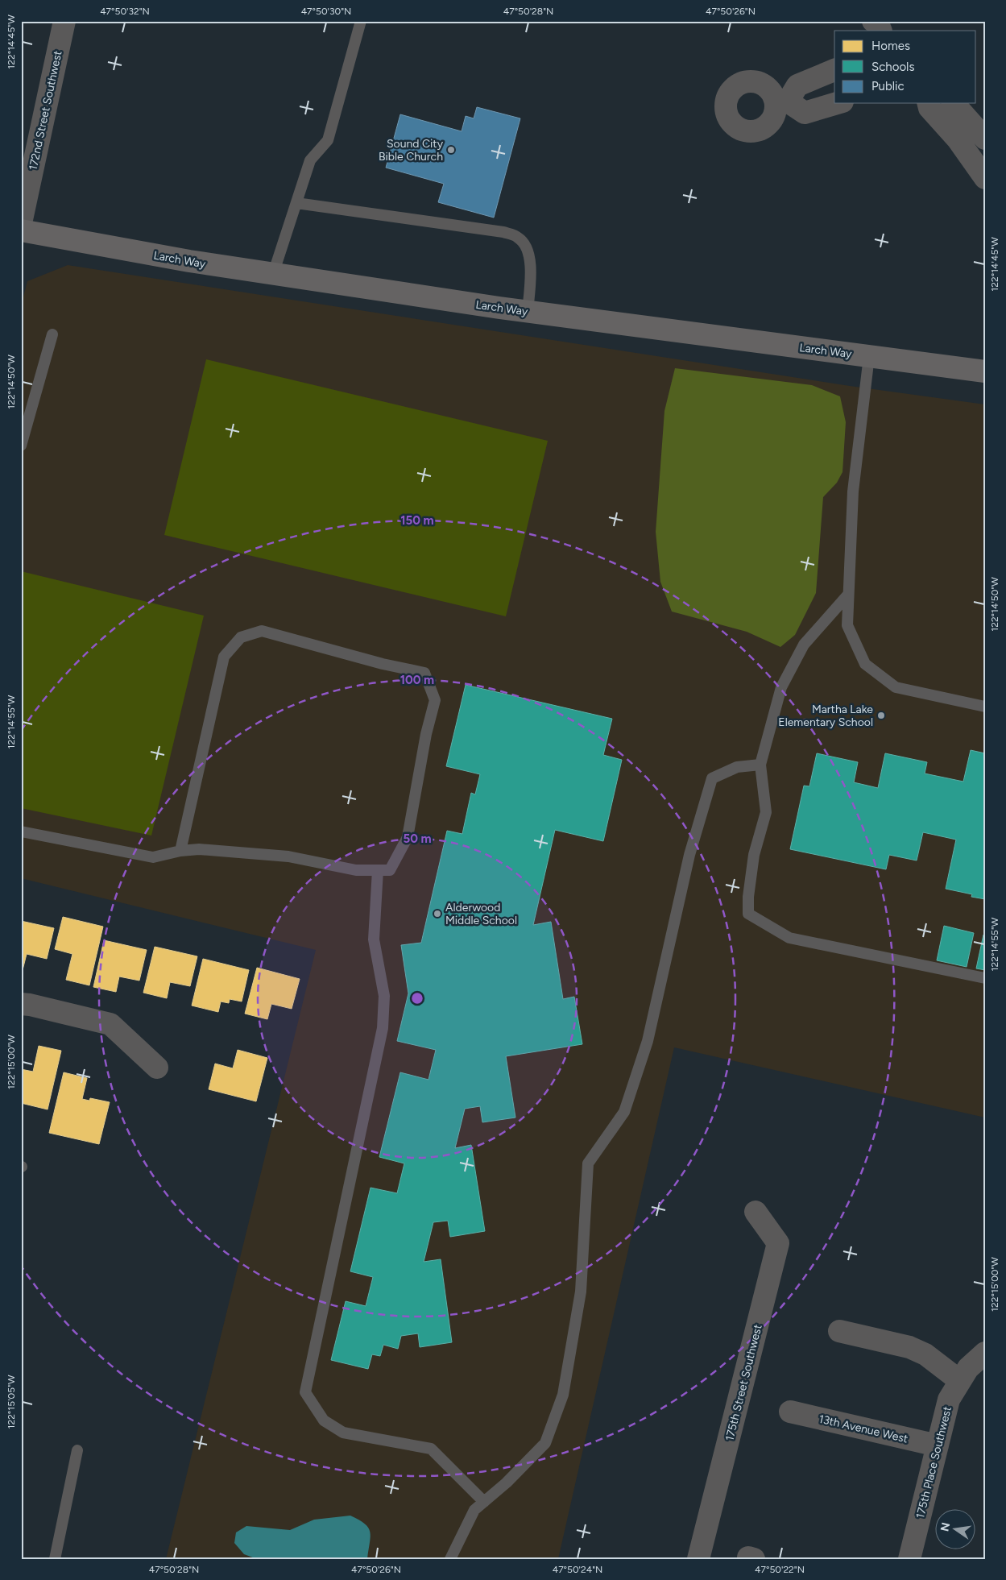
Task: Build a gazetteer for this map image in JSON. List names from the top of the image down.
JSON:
{
  "streets": {
    "main road": ["Larch Way"],
    "street": [
      "172nd Street Southwest",
      "175th Street Southwest",
      "13th Avenue West",
      "175th Place Southwest"
    ]
  },
  "crossings": [
    ["13th Avenue West", "175th Place Southwest"]
  ],
  "places": ["Sound City Bible Church", "Martha Lake Elementary School", "Alderwood Middle School"],
  "legend": ["Homes", "Schools", "Public"],
  "north": "left",
  "coordinates": [
    "47°50'32\"N",
    "47°50'30\"N",
    "47°50'28\"N",
    "47°50'26\"N",
    "122°14'45\"W",
    "122°14'50\"W",
    "122°14'55\"W",
    "122°15'00\"W",
    "122°15'05\"W",
    "47°50'24\"N",
    "47°50'22\"N"
  ],
  "rings": ["150 m", "100 m", "50 m"]
}
